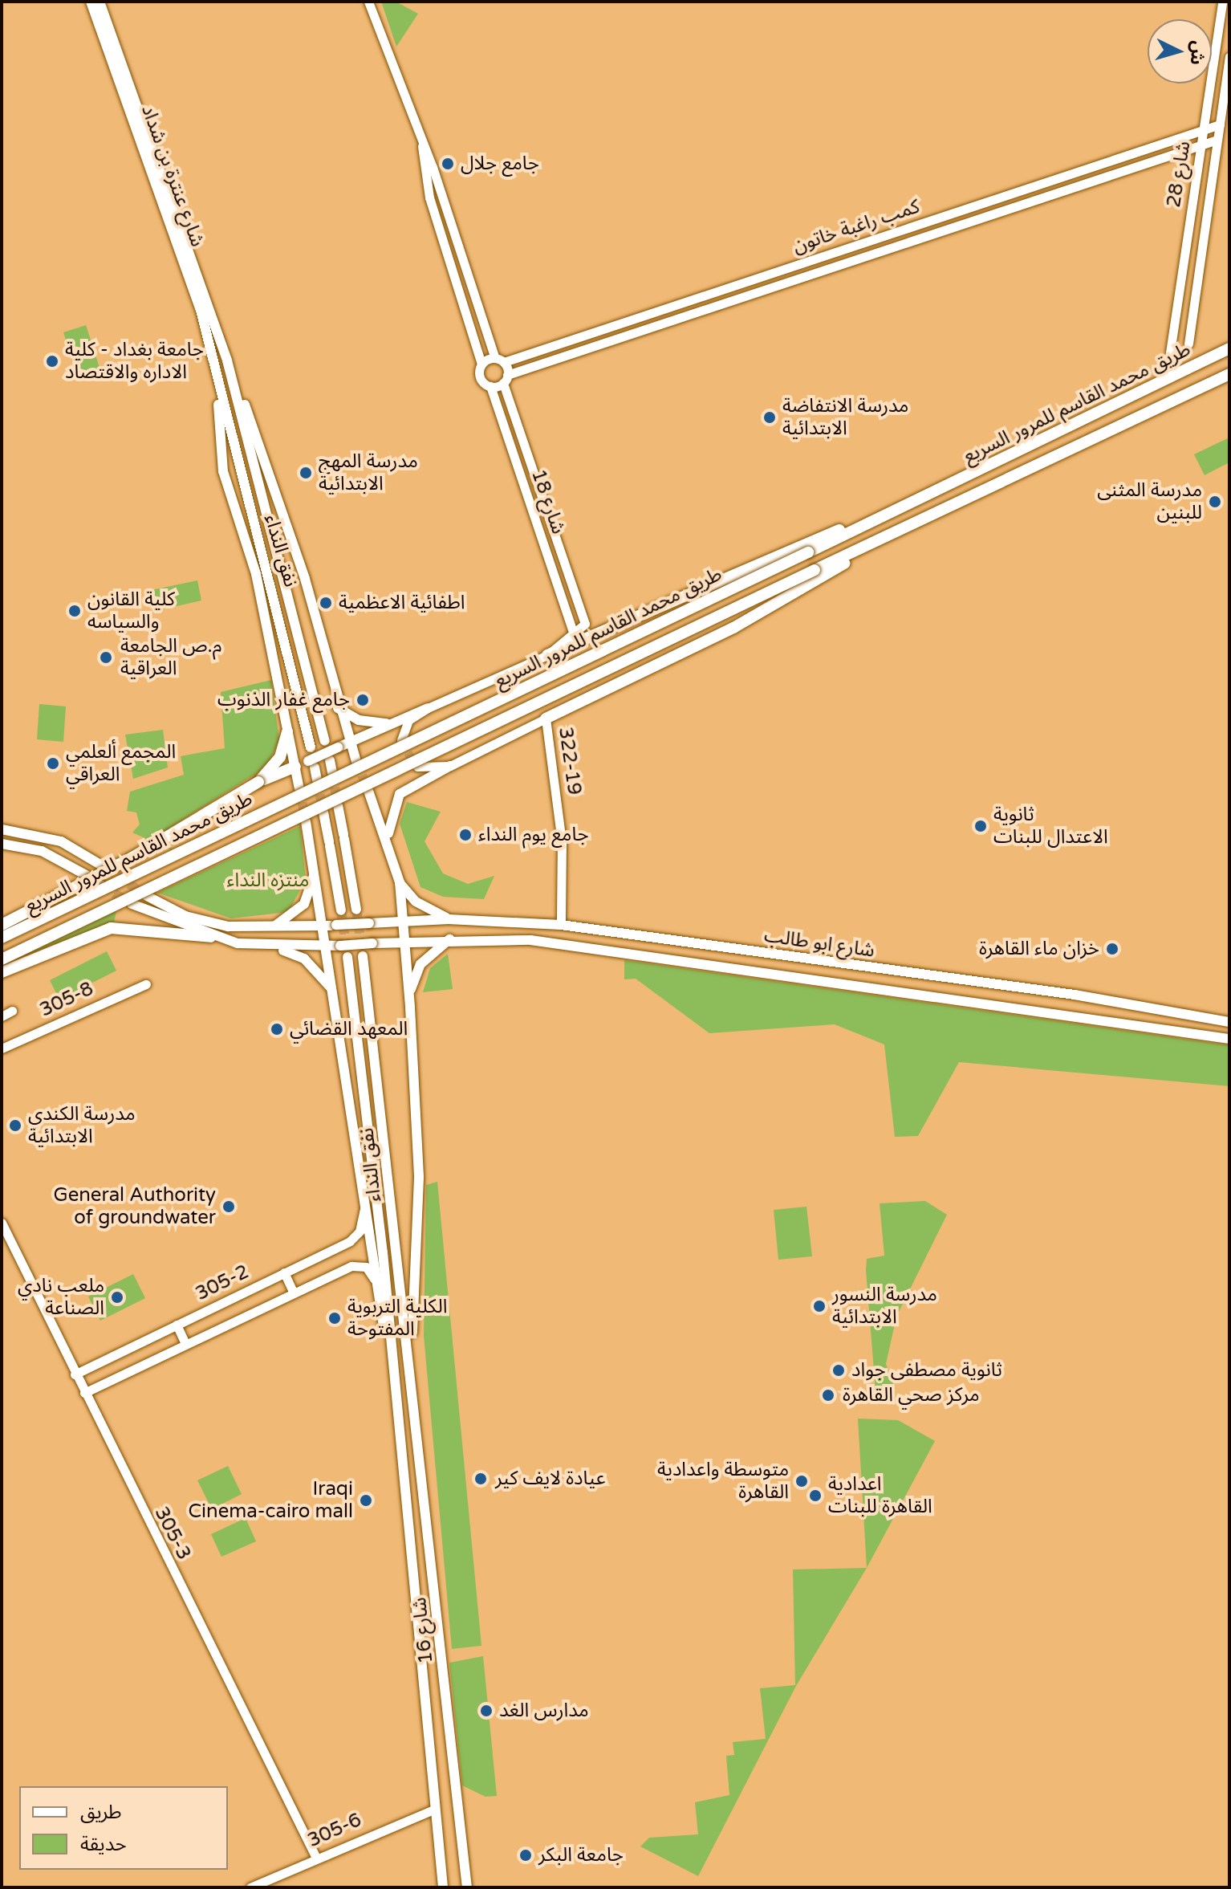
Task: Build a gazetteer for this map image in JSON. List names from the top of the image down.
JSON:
{
  "streets": {
    "highway": ["طريق محمد القاسم للمرور السريع"],
    "main road": [
      "شارع عنترة بن شداد",
      "نفق النداء",
      "شارع ابو طالب",
      "شارع 16"
    ],
    "street": [
      "شارع 28",
      "كمب راغبة خاتون",
      "شارع 18",
      "322-19",
      "305-8",
      "305-2",
      "305-3",
      "305-6"
    ]
  },
  "crossings": [
    ["شارع 28", "كمب راغبة خاتون"],
    ["شارع عنترة بن شداد", "نفق النداء"],
    ["كمب راغبة خاتون", "شارع 18"],
    ["نفق النداء", "شارع 16"],
    ["322-19", "شارع ابو طالب"],
    ["305-2", "305-3"],
    ["305-3", "305-6"],
    ["شارع 16", "305-6"]
  ],
  "parks": ["منتزه النداء"],
  "places": [
    "جامع جلال",
    "جامعة بغداد - كلية الاداره والاقتصاد",
    "مدرسة الانتفاضة الابتدائية",
    "مدرسة المهج الابتدائية",
    "مدرسة المثنى للبنين",
    "اطفائية الاعظمية",
    "كلية القانون والسياسه",
    "م.ص الجامعة العراقية",
    "جامع غفار الذنوب",
    "المجمع ألعلمي العراقي",
    "ثانوية الاعتدال للبنات",
    "جامع يوم النداء",
    "خزان ماء القاهرة",
    "المعهد القضائي",
    "مدرسة الكندي الابتدائية",
    "General Authority of groundwater",
    "ملعب نادي الصناعة",
    "مدرسة النسور الابتدائية",
    "الكلية التربوية المفتوحة",
    "ثانوية مصطفى جواد",
    "مركز صحي القاهرة",
    "عيادة لايف كير",
    "متوسطة واعدادية القاهرة",
    "اعدادية القاهرة للبنات",
    "Iraqi Cinema-cairo mall",
    "مدارس الغد",
    "جامعة البكر"
  ],
  "legend": ["طريق", "حديقة"],
  "north": "right"
}
